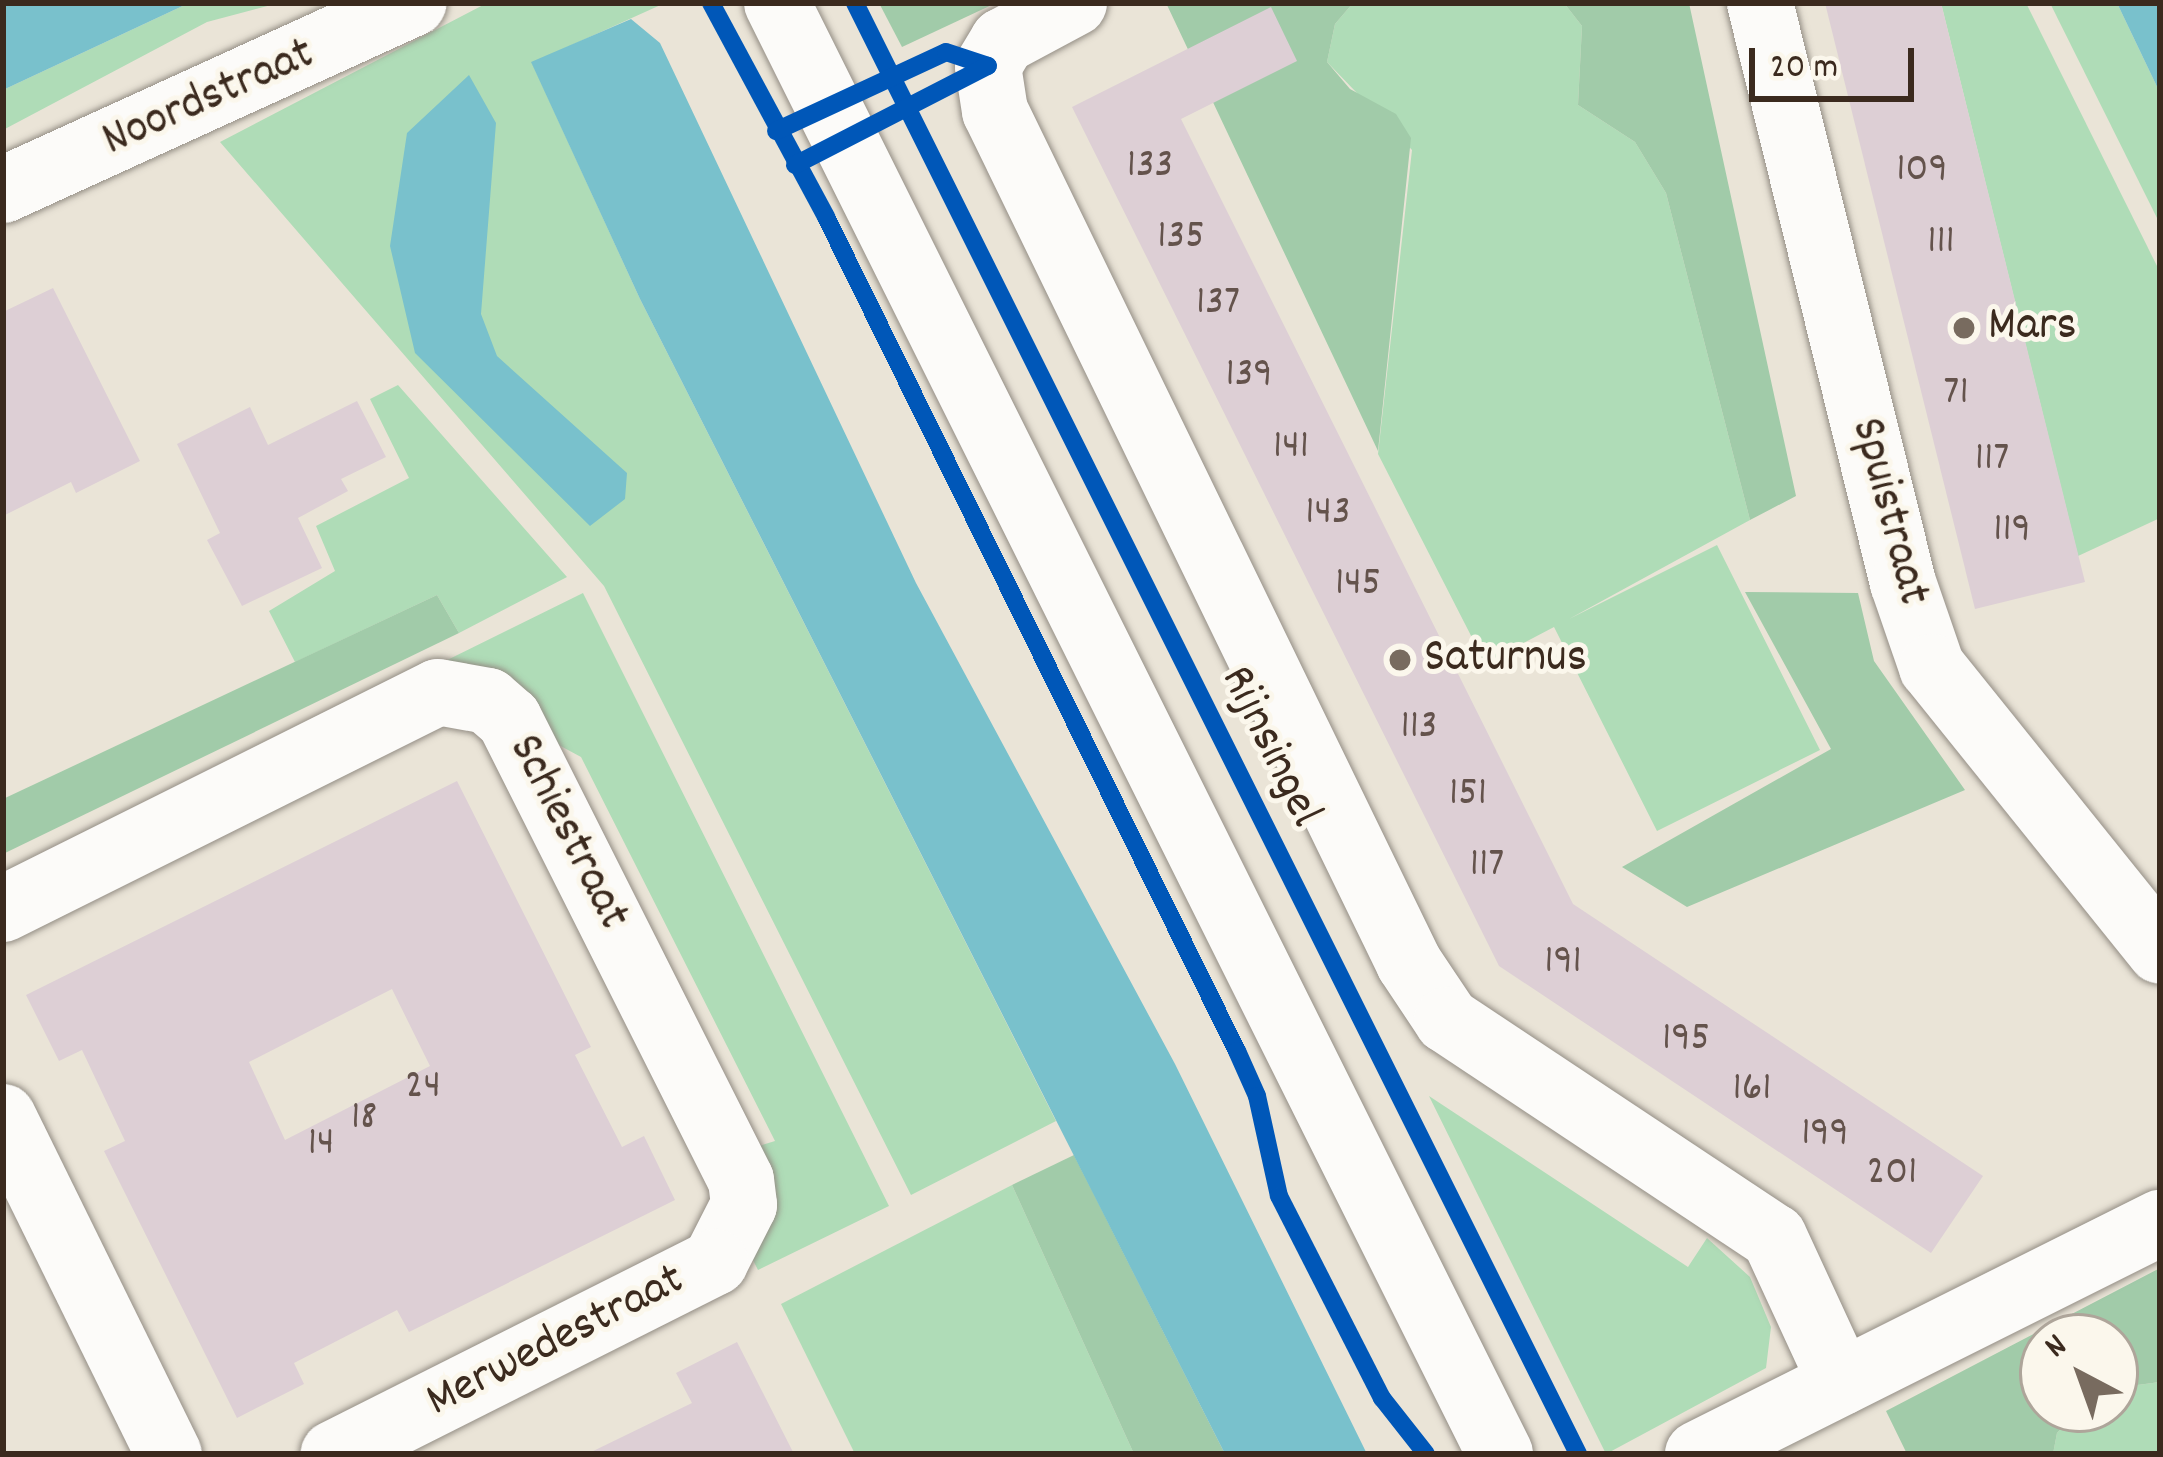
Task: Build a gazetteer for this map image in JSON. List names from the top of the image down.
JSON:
{
  "streets": {
    "street": [
      "Noordstraat",
      "Spuistraat",
      "Rijnsingel",
      "Schiestraat",
      "Merwedestraat"
    ]
  },
  "crossings": [
    ["Schiestraat", "Merwedestraat"]
  ],
  "places": ["Mars", "Saturnus"],
  "house_numbers": [
    "133",
    "109",
    "135",
    "111",
    "137",
    "139",
    "71",
    "141",
    "117",
    "143",
    "119",
    "145",
    "113",
    "151",
    "117",
    "191",
    "195",
    "24",
    "161",
    "18",
    "199",
    "14",
    "201"
  ],
  "scale_bar": "20 m",
  "north": "top left"
}
